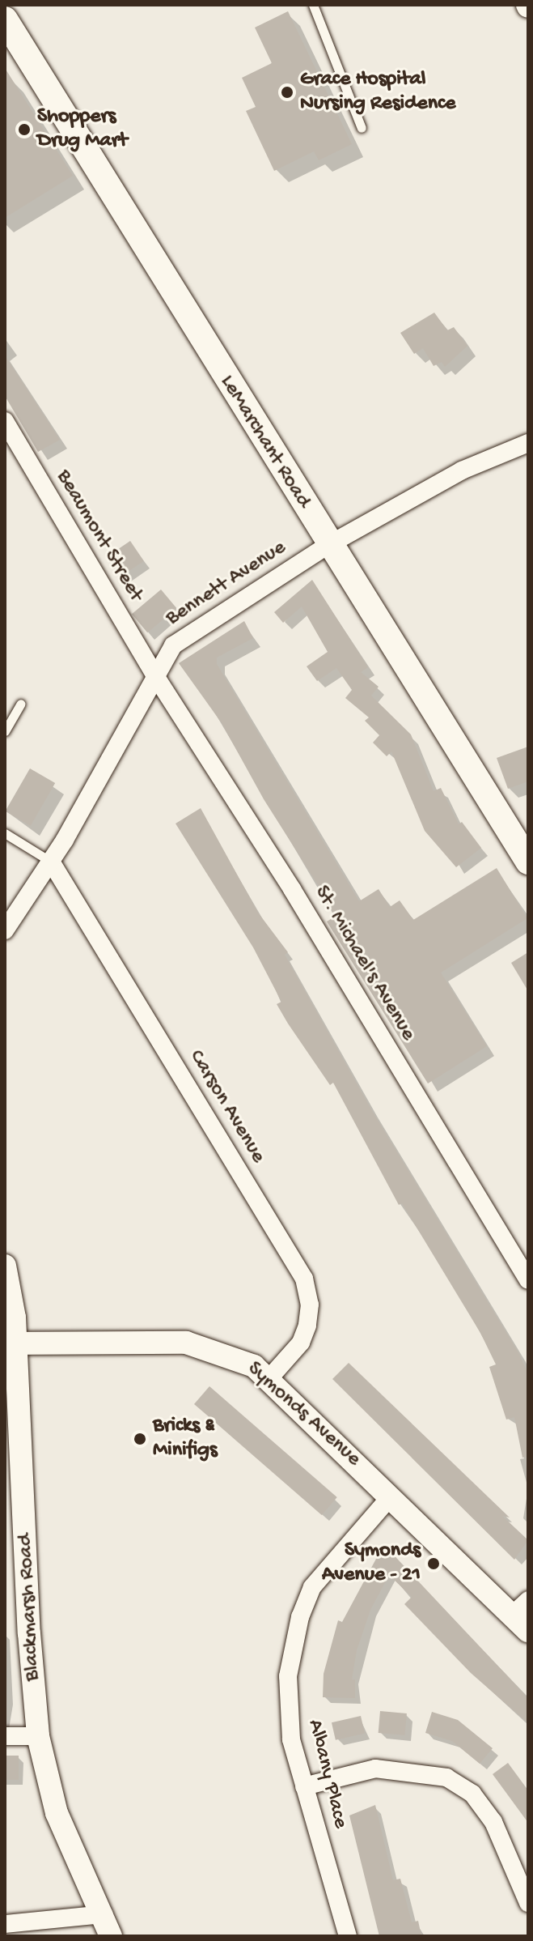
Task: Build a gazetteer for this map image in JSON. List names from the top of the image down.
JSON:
{
  "streets": {
    "main road": ["LeMarchant Road"],
    "street": [
      "Beaumont Street",
      "Bennett Avenue",
      "St. Michael's Avenue",
      "Carson Avenue",
      "Symonds Avenue",
      "Blackmarsh Road",
      "Albany Place"
    ]
  },
  "crossings": [
    ["LeMarchant Road", "Bennett Avenue"],
    ["Beaumont Street", "Bennett Avenue"],
    ["Beaumont Street", "St. Michael's Avenue"],
    ["Bennett Avenue", "St. Michael's Avenue"],
    ["Bennett Avenue", "Carson Avenue"],
    ["Carson Avenue", "Symonds Avenue"],
    ["Symonds Avenue", "Blackmarsh Road"],
    ["Symonds Avenue", "Albany Place"]
  ],
  "places": [
    "Grace Hospital Nursing Residence",
    "Shoppers Drug Mart",
    "Bricks & Minifigs",
    "Symonds Avenue - 21"
  ]
}
